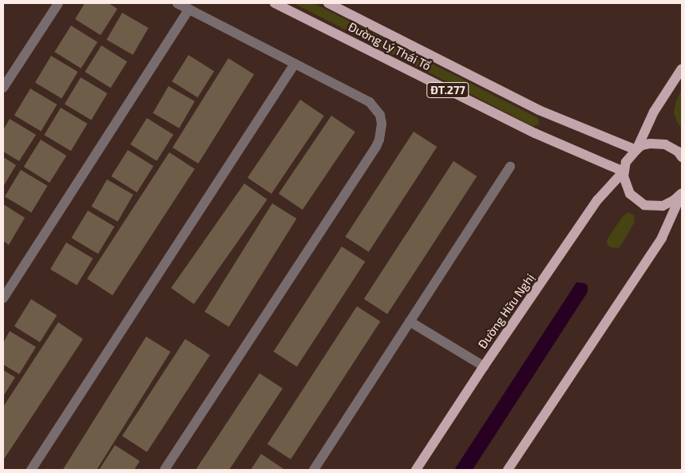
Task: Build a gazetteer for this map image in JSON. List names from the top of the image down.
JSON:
{
  "streets": {
    "main road": ["Đường Lý Thái Tổ", "ĐT.277", "Đường Hữu Nghị"]
  },
  "crossings": [
    ["Đường Lý Thái Tổ", "Đường Hữu Nghị"]
  ]
}
